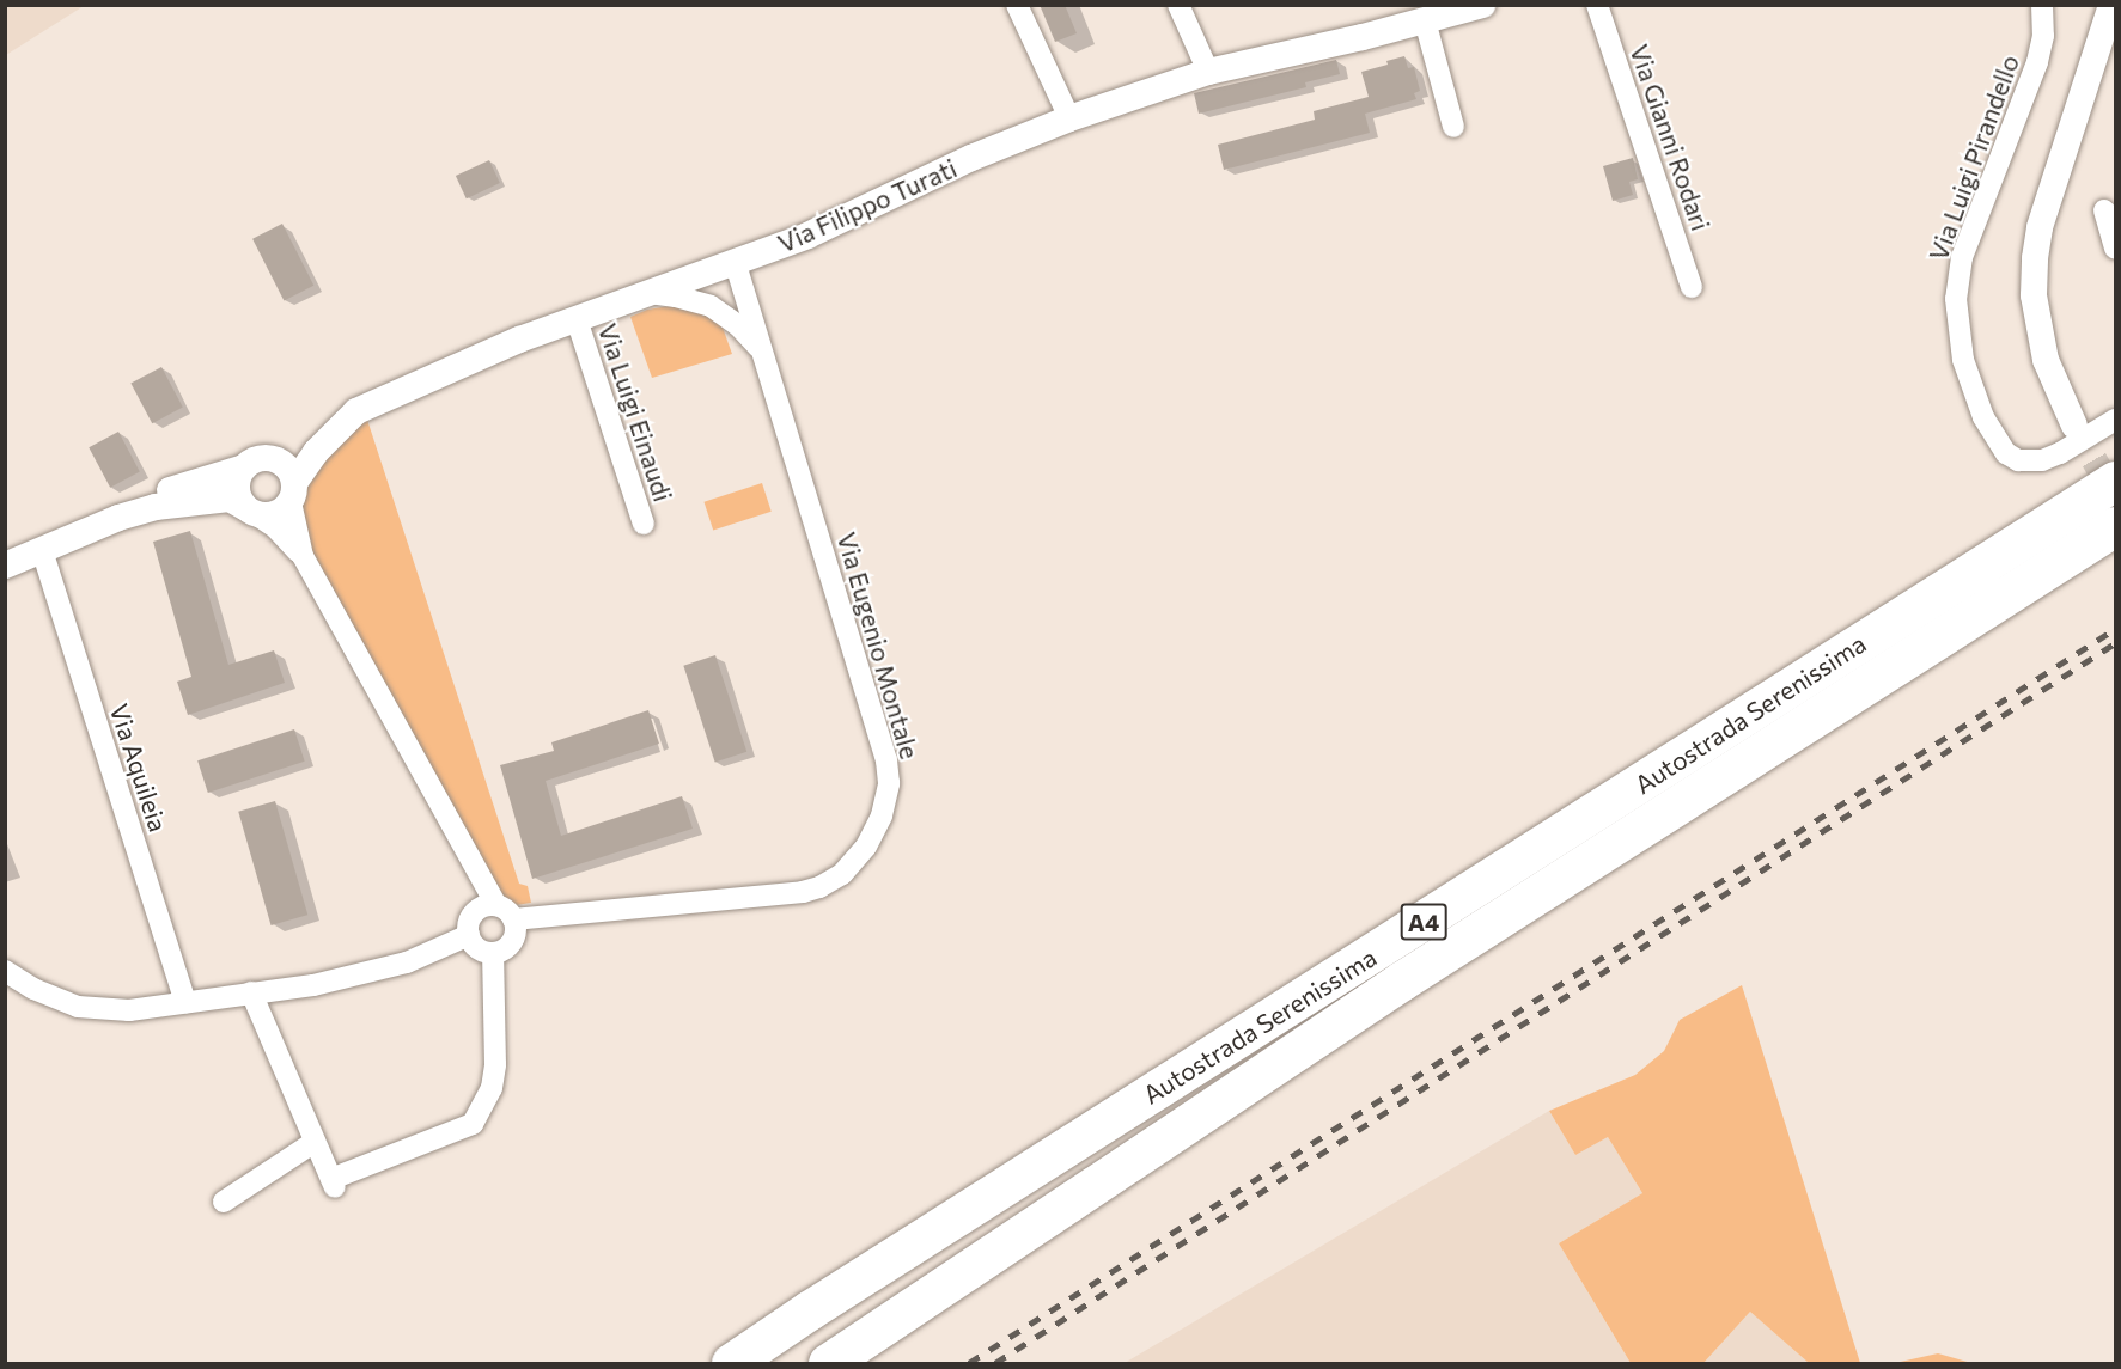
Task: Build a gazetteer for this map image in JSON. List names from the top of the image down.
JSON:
{
  "streets": {
    "highway": ["Autostrada Serenissima", "A4"],
    "street": [
      "Via Gianni Rodari",
      "Via Luigi Pirandello",
      "Via Filippo Turati",
      "Via Luigi Einaudi",
      "Via Eugenio Montale",
      "Via Aquileia"
    ]
  },
  "crossings": [
    ["Via Filippo Turati", "Via Luigi Einaudi"],
    ["Via Filippo Turati", "Via Eugenio Montale"]
  ]
}
